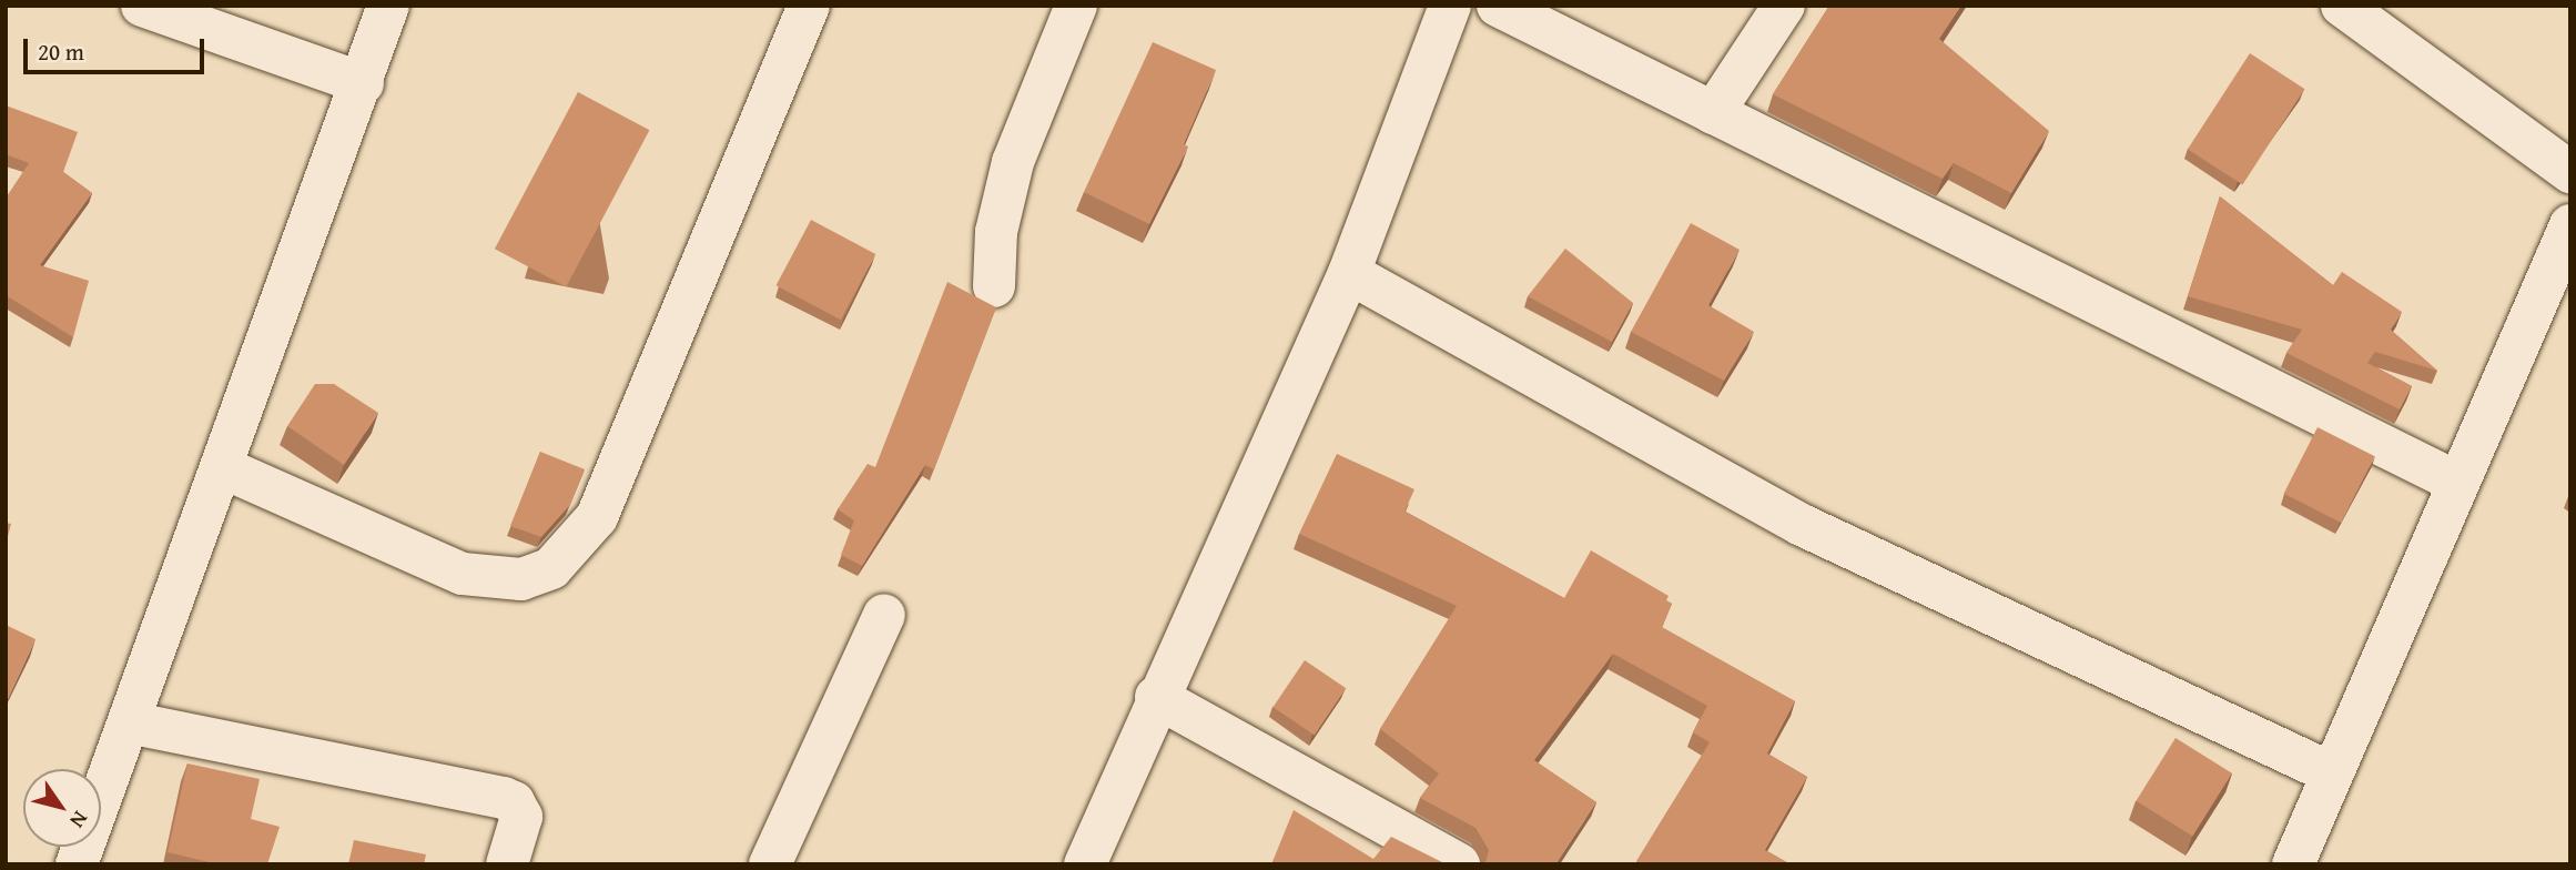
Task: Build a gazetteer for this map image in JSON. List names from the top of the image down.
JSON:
{
  "scale_bar": "20 m",
  "north": "bottom right"
}
